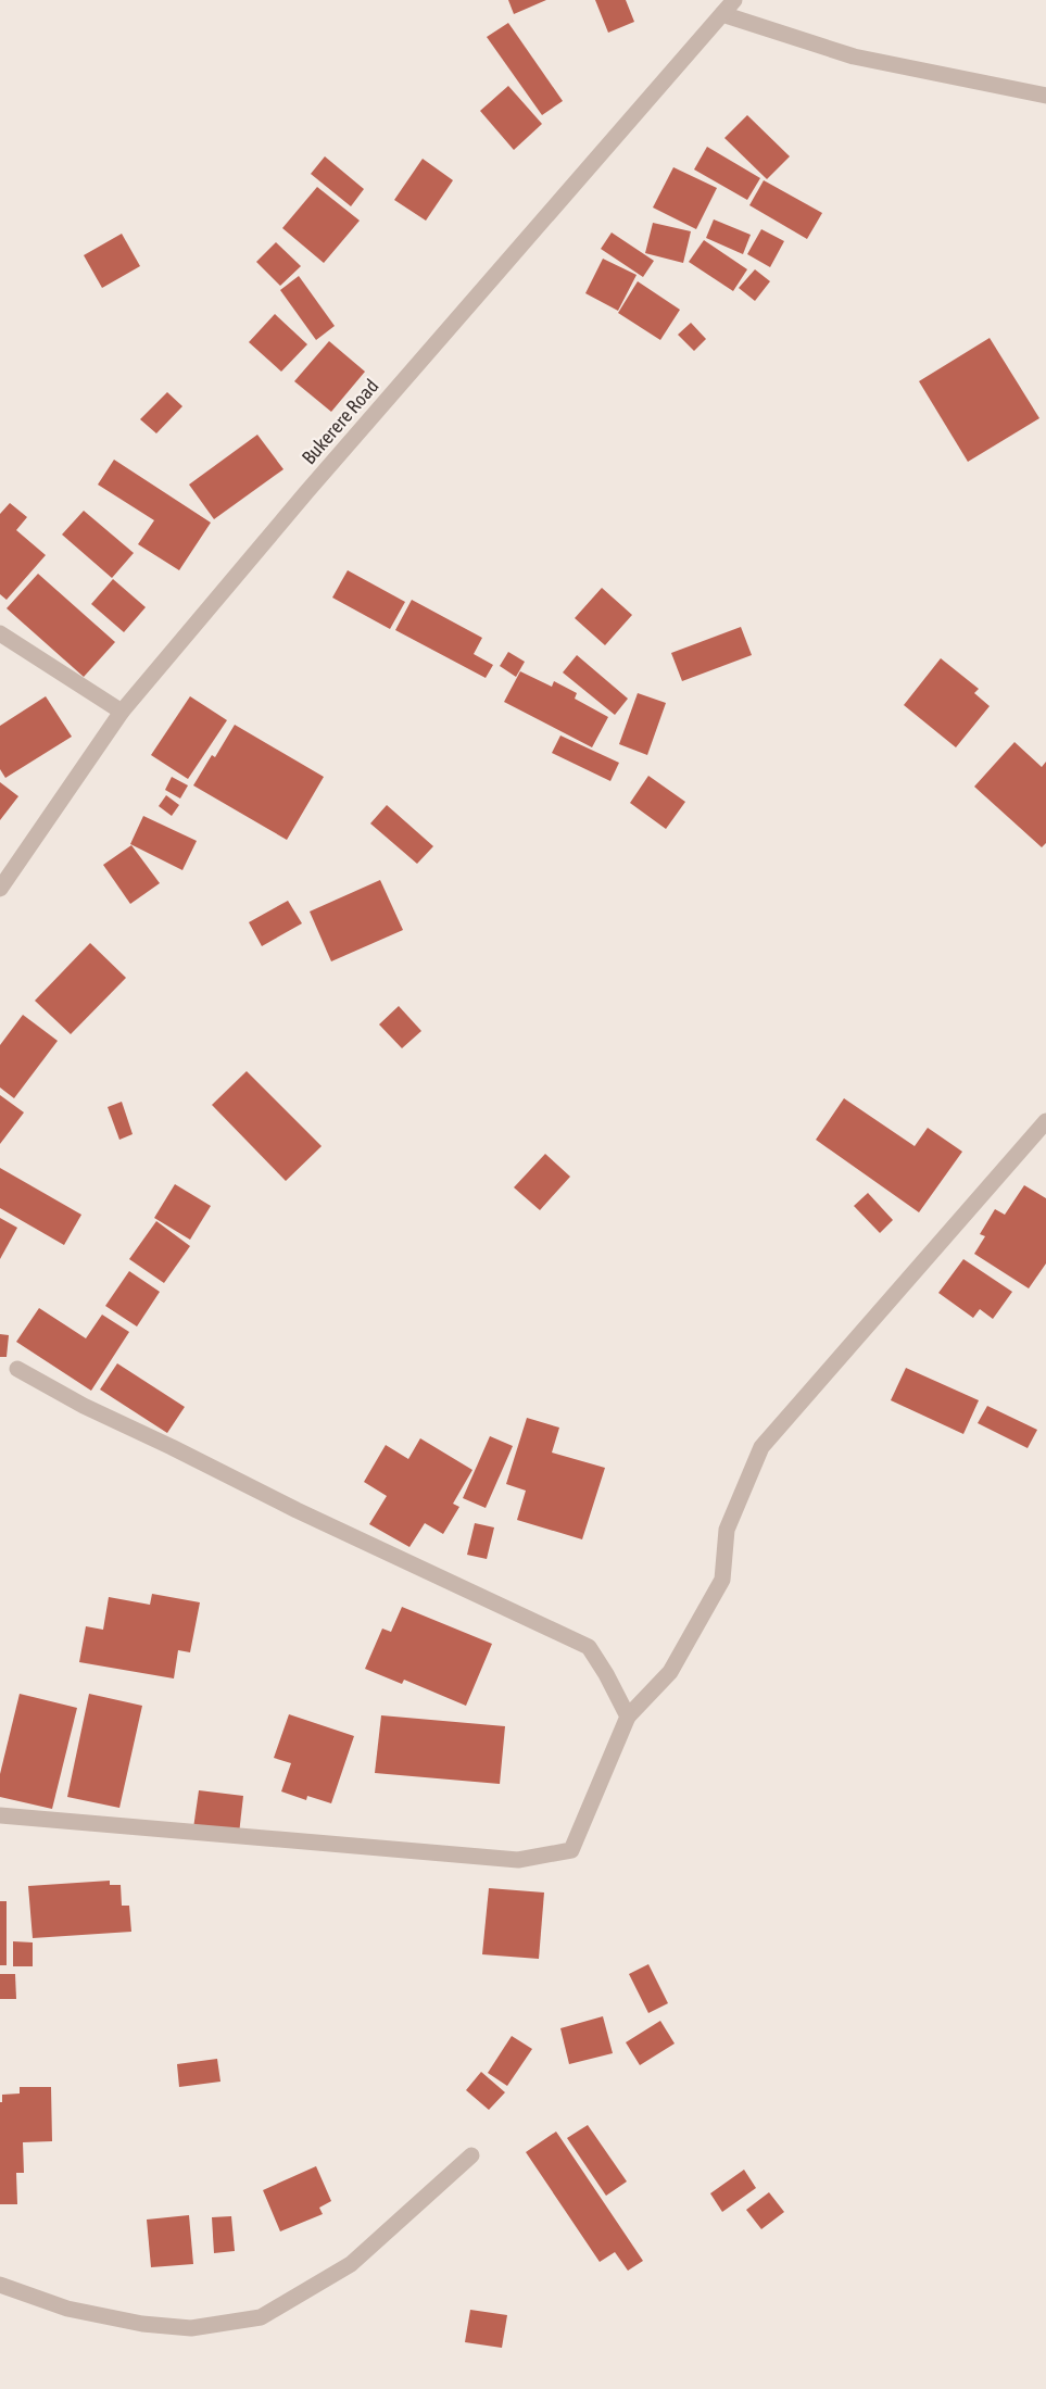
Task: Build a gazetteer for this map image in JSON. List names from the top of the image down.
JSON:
{
  "streets": {
    "street": ["Bukerere Road"]
  }
}
